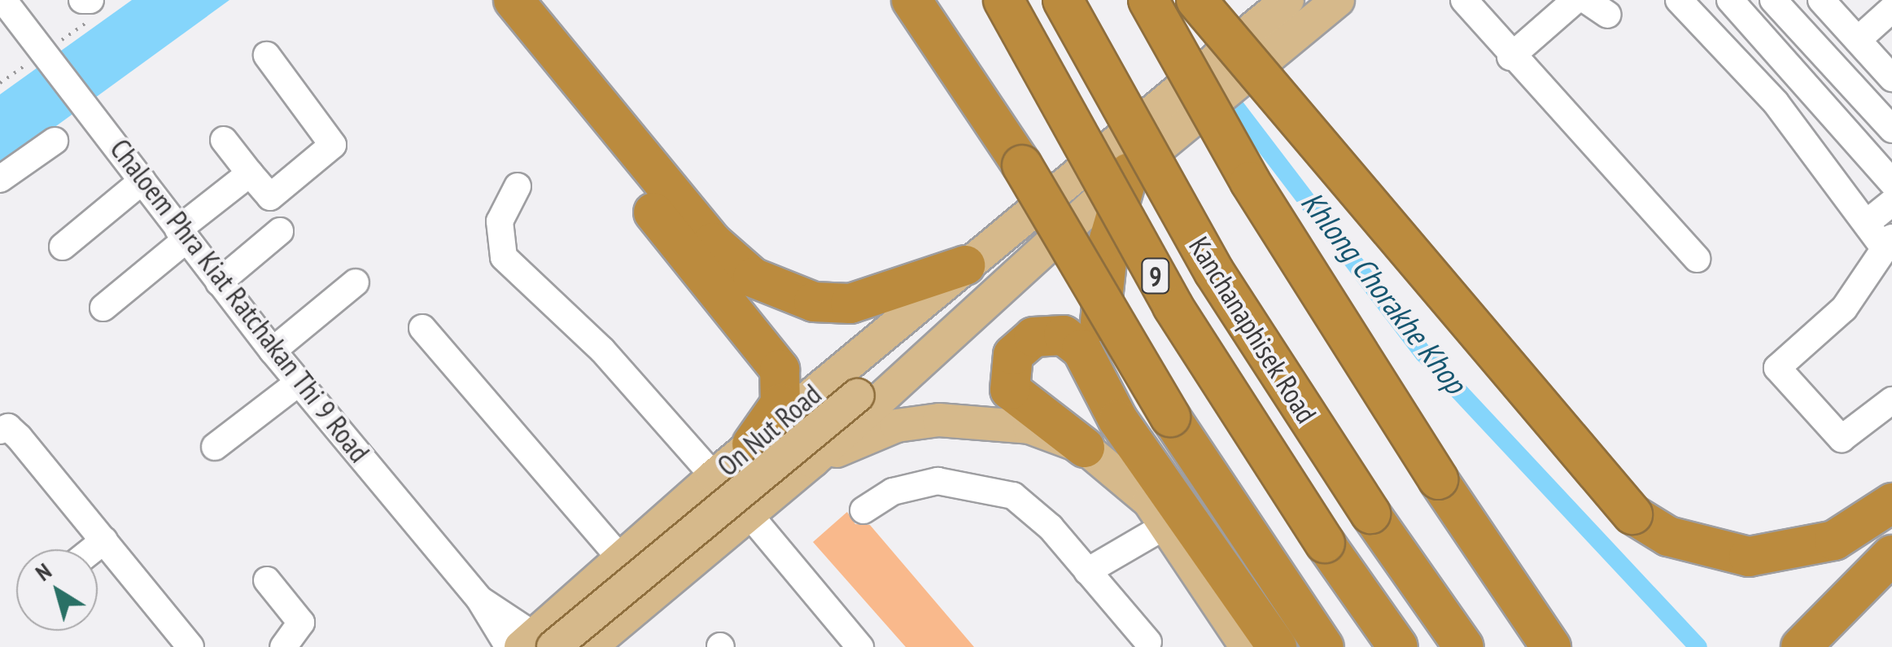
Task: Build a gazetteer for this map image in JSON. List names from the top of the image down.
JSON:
{
  "streets": {
    "highway": ["9", "Kanchanaphisek Road"],
    "main road": ["On Nut Road"],
    "street": ["Chaloem Phra Kiat Ratchakan Thi 9 Road"]
  },
  "crossings": [
    ["Chaloem Phra Kiat Ratchakan Thi 9 Road", "On Nut Road"]
  ],
  "water": ["Khlong Chorakhe Khop"],
  "north": "top left"
}
